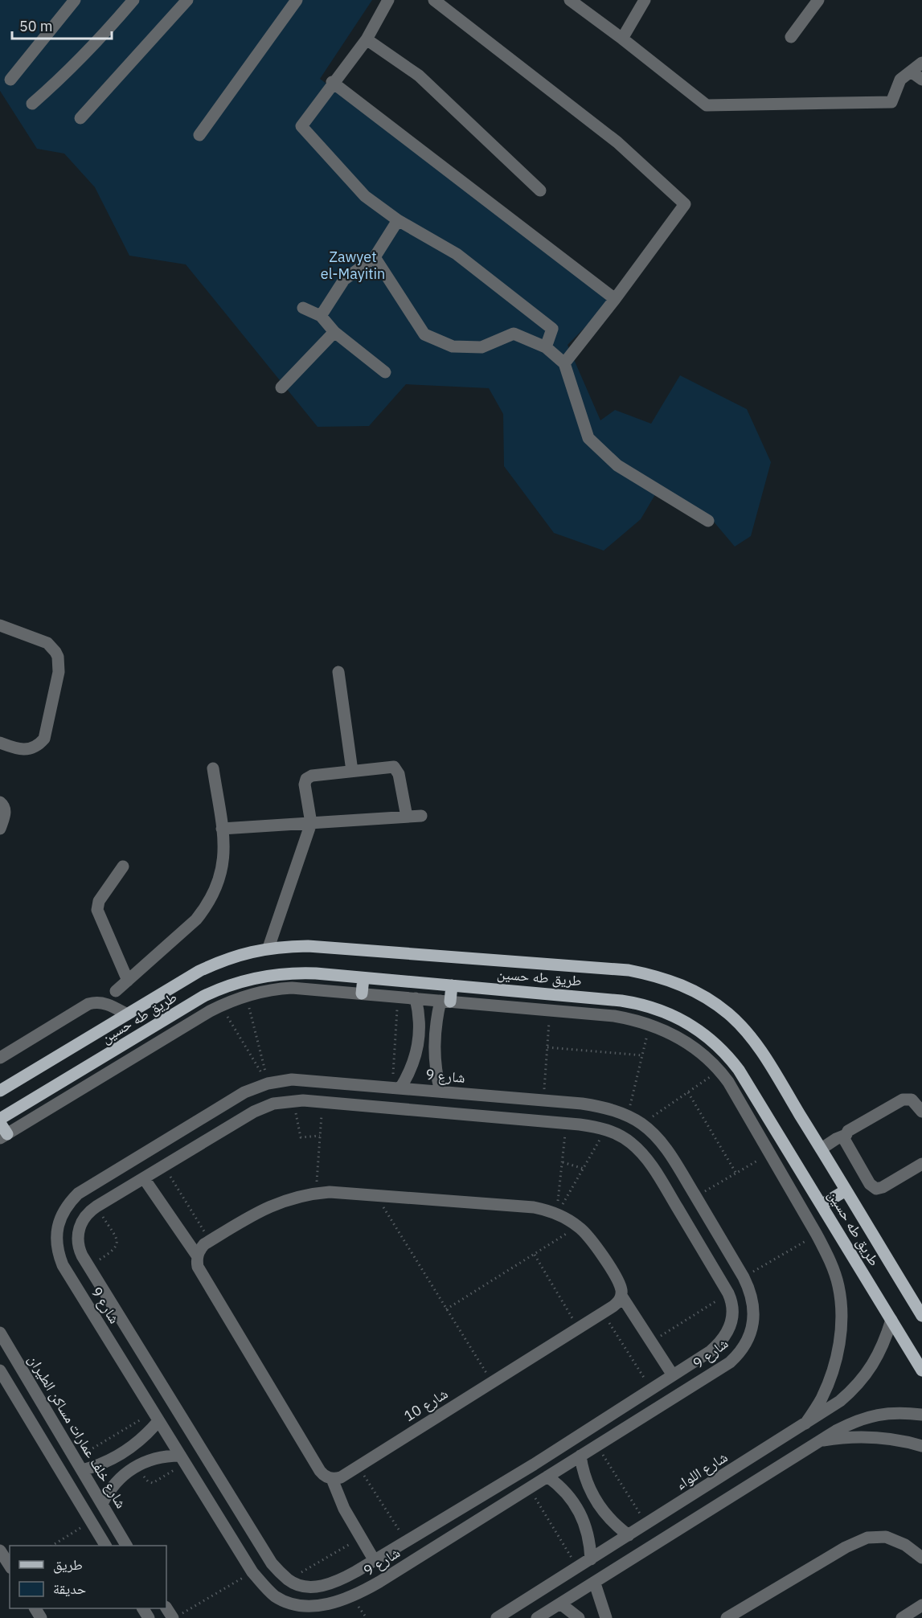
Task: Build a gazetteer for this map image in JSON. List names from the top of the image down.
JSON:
{
  "streets": {
    "main road": ["طريق طه حسين"],
    "street": [
      "شارع 9",
      "شارع 10",
      "شارع خلف عمارات مساكن الطيران",
      "شارع اللواء"
    ]
  },
  "crossings": [
    ["طريق طه حسين", "شارع اللواء"]
  ],
  "parks": ["Zawyet el-Mayitin"],
  "legend": ["طريق", "حديقة"],
  "scale_bar": "50 m"
}
